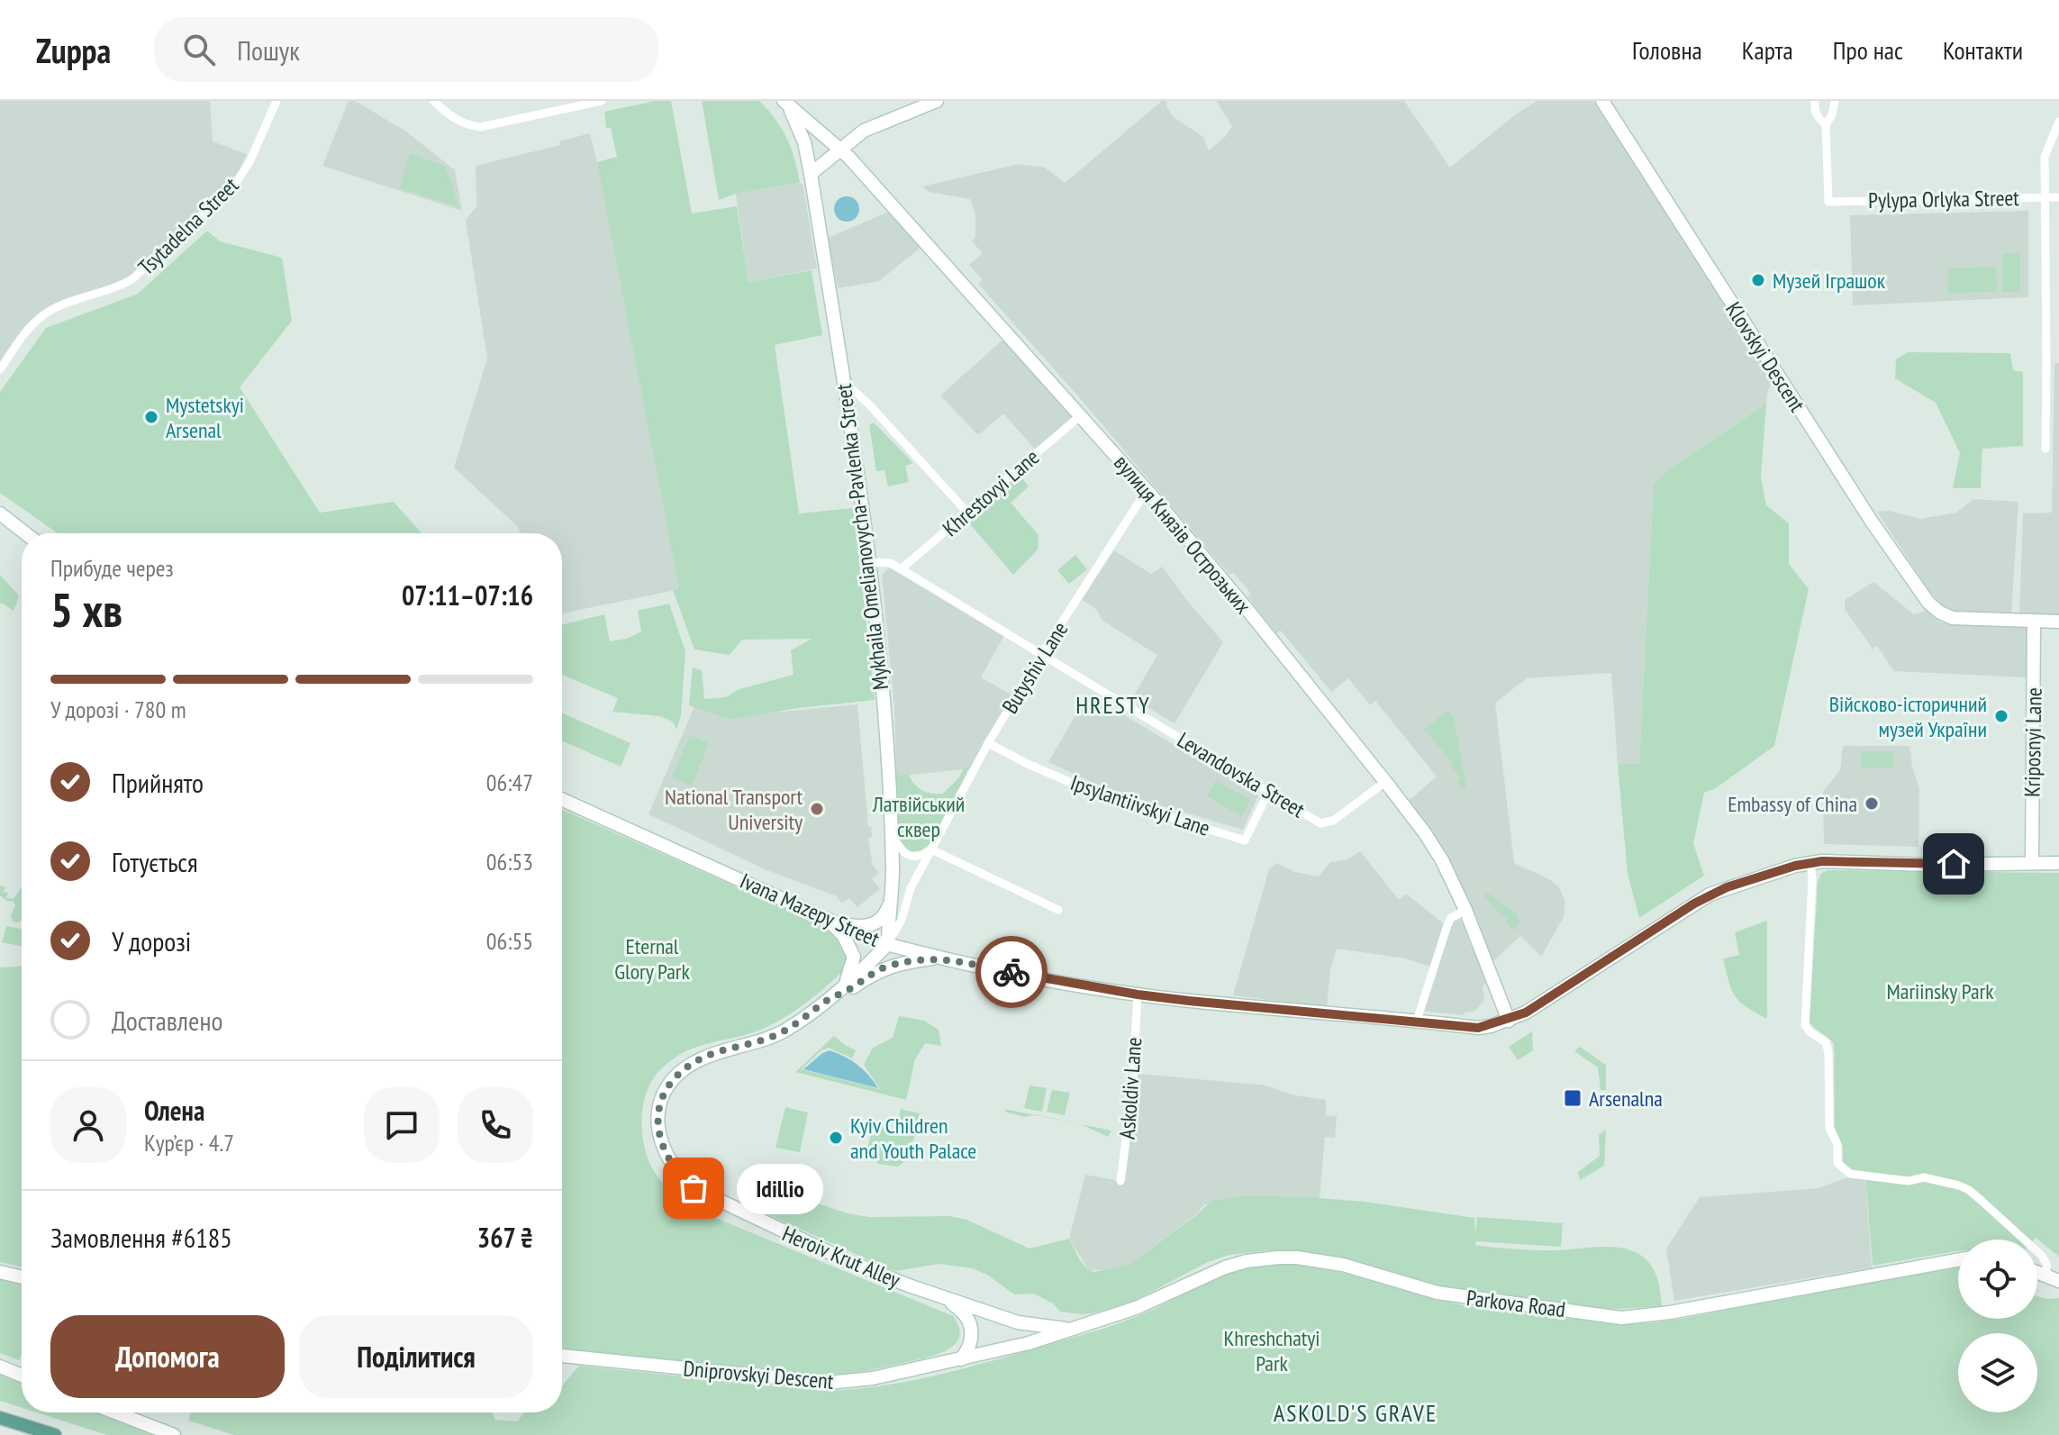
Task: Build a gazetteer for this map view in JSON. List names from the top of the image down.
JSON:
{
  "streets": {
    "main road": [
      "Klovskyi Descent",
      "вулиця Князів Острозьких",
      "Mykhaila Omelianovycha-Pavlenka Street",
      "Kriposnyi Lane",
      "Ivana Mazepy Street",
      "Heroiv Krut Alley",
      "Parkova Road",
      "Dniprovskyi Descent"
    ],
    "street": [
      "Pylypa Orlyka Street",
      "Tsytadelna Street",
      "Khrestovyi Lane",
      "Butyshiv Lane",
      "Levandovska Street",
      "Ipsylantiivskyi Lane",
      "Askoldiv Lane"
    ]
  },
  "crossings": [
    ["Klovskyi Descent", "Kriposnyi Lane"],
    ["Khrestovyi Lane", "вулиця Князів Острозьких"],
    ["Khrestovyi Lane", "Levandovska Street"],
    ["вулиця Князів Острозьких", "Mykhaila Omelianovycha-Pavlenka Street"],
    ["вулиця Князів Острозьких", "Butyshiv Lane"],
    ["вулиця Князів Острозьких", "Levandovska Street"],
    ["вулиця Князів Острозьких", "Ivana Mazepy Street"],
    ["Mykhaila Omelianovycha-Pavlenka Street", "Butyshiv Lane"],
    ["Mykhaila Omelianovycha-Pavlenka Street", "Levandovska Street"],
    ["Mykhaila Omelianovycha-Pavlenka Street", "Ivana Mazepy Street"],
    ["Mykhaila Omelianovycha-Pavlenka Street", "Heroiv Krut Alley"],
    ["Butyshiv Lane", "Levandovska Street"],
    ["Butyshiv Lane", "Ipsylantiivskyi Lane"],
    ["Butyshiv Lane", "Ivana Mazepy Street"],
    ["Butyshiv Lane", "Heroiv Krut Alley"],
    ["Kriposnyi Lane", "Ivana Mazepy Street"],
    ["Levandovska Street", "Ipsylantiivskyi Lane"],
    ["Ivana Mazepy Street", "Askoldiv Lane"],
    ["Ivana Mazepy Street", "Heroiv Krut Alley"],
    ["Heroiv Krut Alley", "Parkova Road"],
    ["Parkova Road", "Dniprovskyi Descent"]
  ],
  "districts": ["HRESTY", "ASKOLD'S GRAVE"],
  "parks": [
    "Латвійський сквер",
    "Eternal Glory Park",
    "Mariinsky Park",
    "Khreshchatyi Park"
  ],
  "places": {
    "other": [
      "Музей Іграшок",
      "Mystetskyi Arsenal",
      "Війсково-історичний музей України",
      "Embassy of China",
      "National Transport University",
      "Kyiv Children and Youth Palace",
      "Idillio"
    ],
    "transit": ["Arsenalna"]
  },
  "page": {
    "header": "Zuppa",
    "search": "Пошук",
    "nav": [
      "Головна",
      "Карта",
      "Про нас",
      "Контакти"
    ],
    "heading": ["5 хв", "Прибуде через", "07:11–07:16"],
    "panel": [
      "Олена",
      "Кур’єр · 4.7",
      "Замовлення #6185",
      "367 ₴"
    ],
    "bar": "У дорозі · 780 m",
    "list": [
      ["Прийнято", "06:47"],
      ["Готується", "06:53"],
      ["У дорозі", "06:55"],
      "Доставлено"
    ],
    "bubble": "Idillio",
    "buttons": ["Допомога", "Поділитися"]
  }
}
